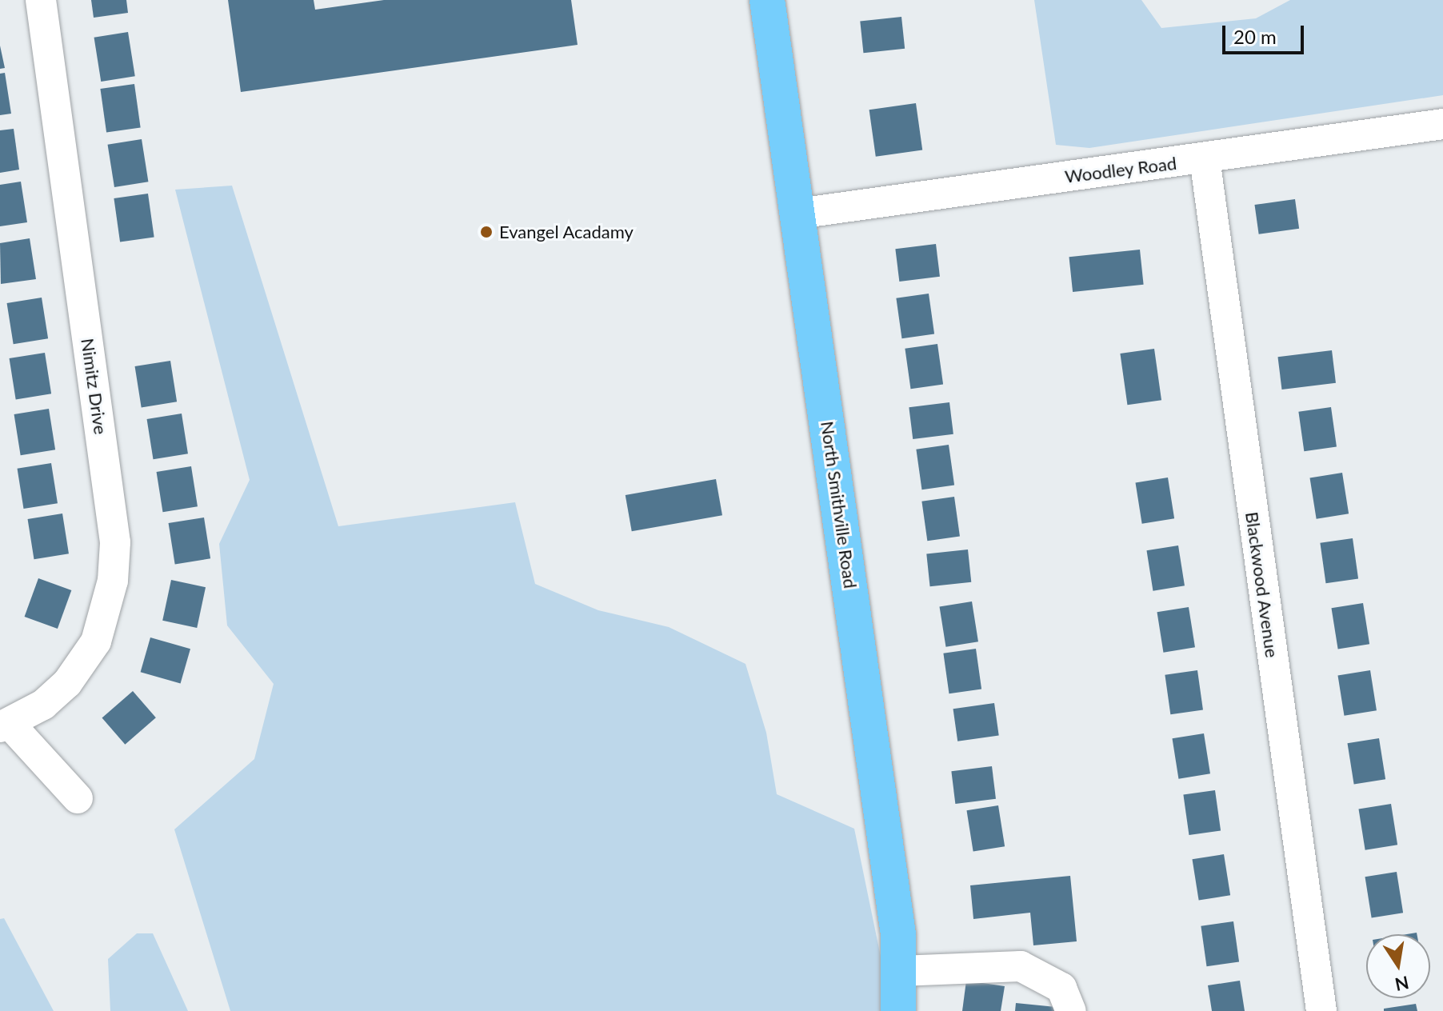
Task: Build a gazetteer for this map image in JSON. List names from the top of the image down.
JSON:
{
  "streets": {
    "main road": ["North Smithville Road"],
    "street": ["Woodley Road", "Nimitz Drive", "Blackwood Avenue"]
  },
  "crossings": [
    ["Woodley Road", "North Smithville Road"],
    ["Woodley Road", "Blackwood Avenue"]
  ],
  "places": ["Evangel Acadamy"],
  "scale_bar": "20 m",
  "north": "bottom"
}
